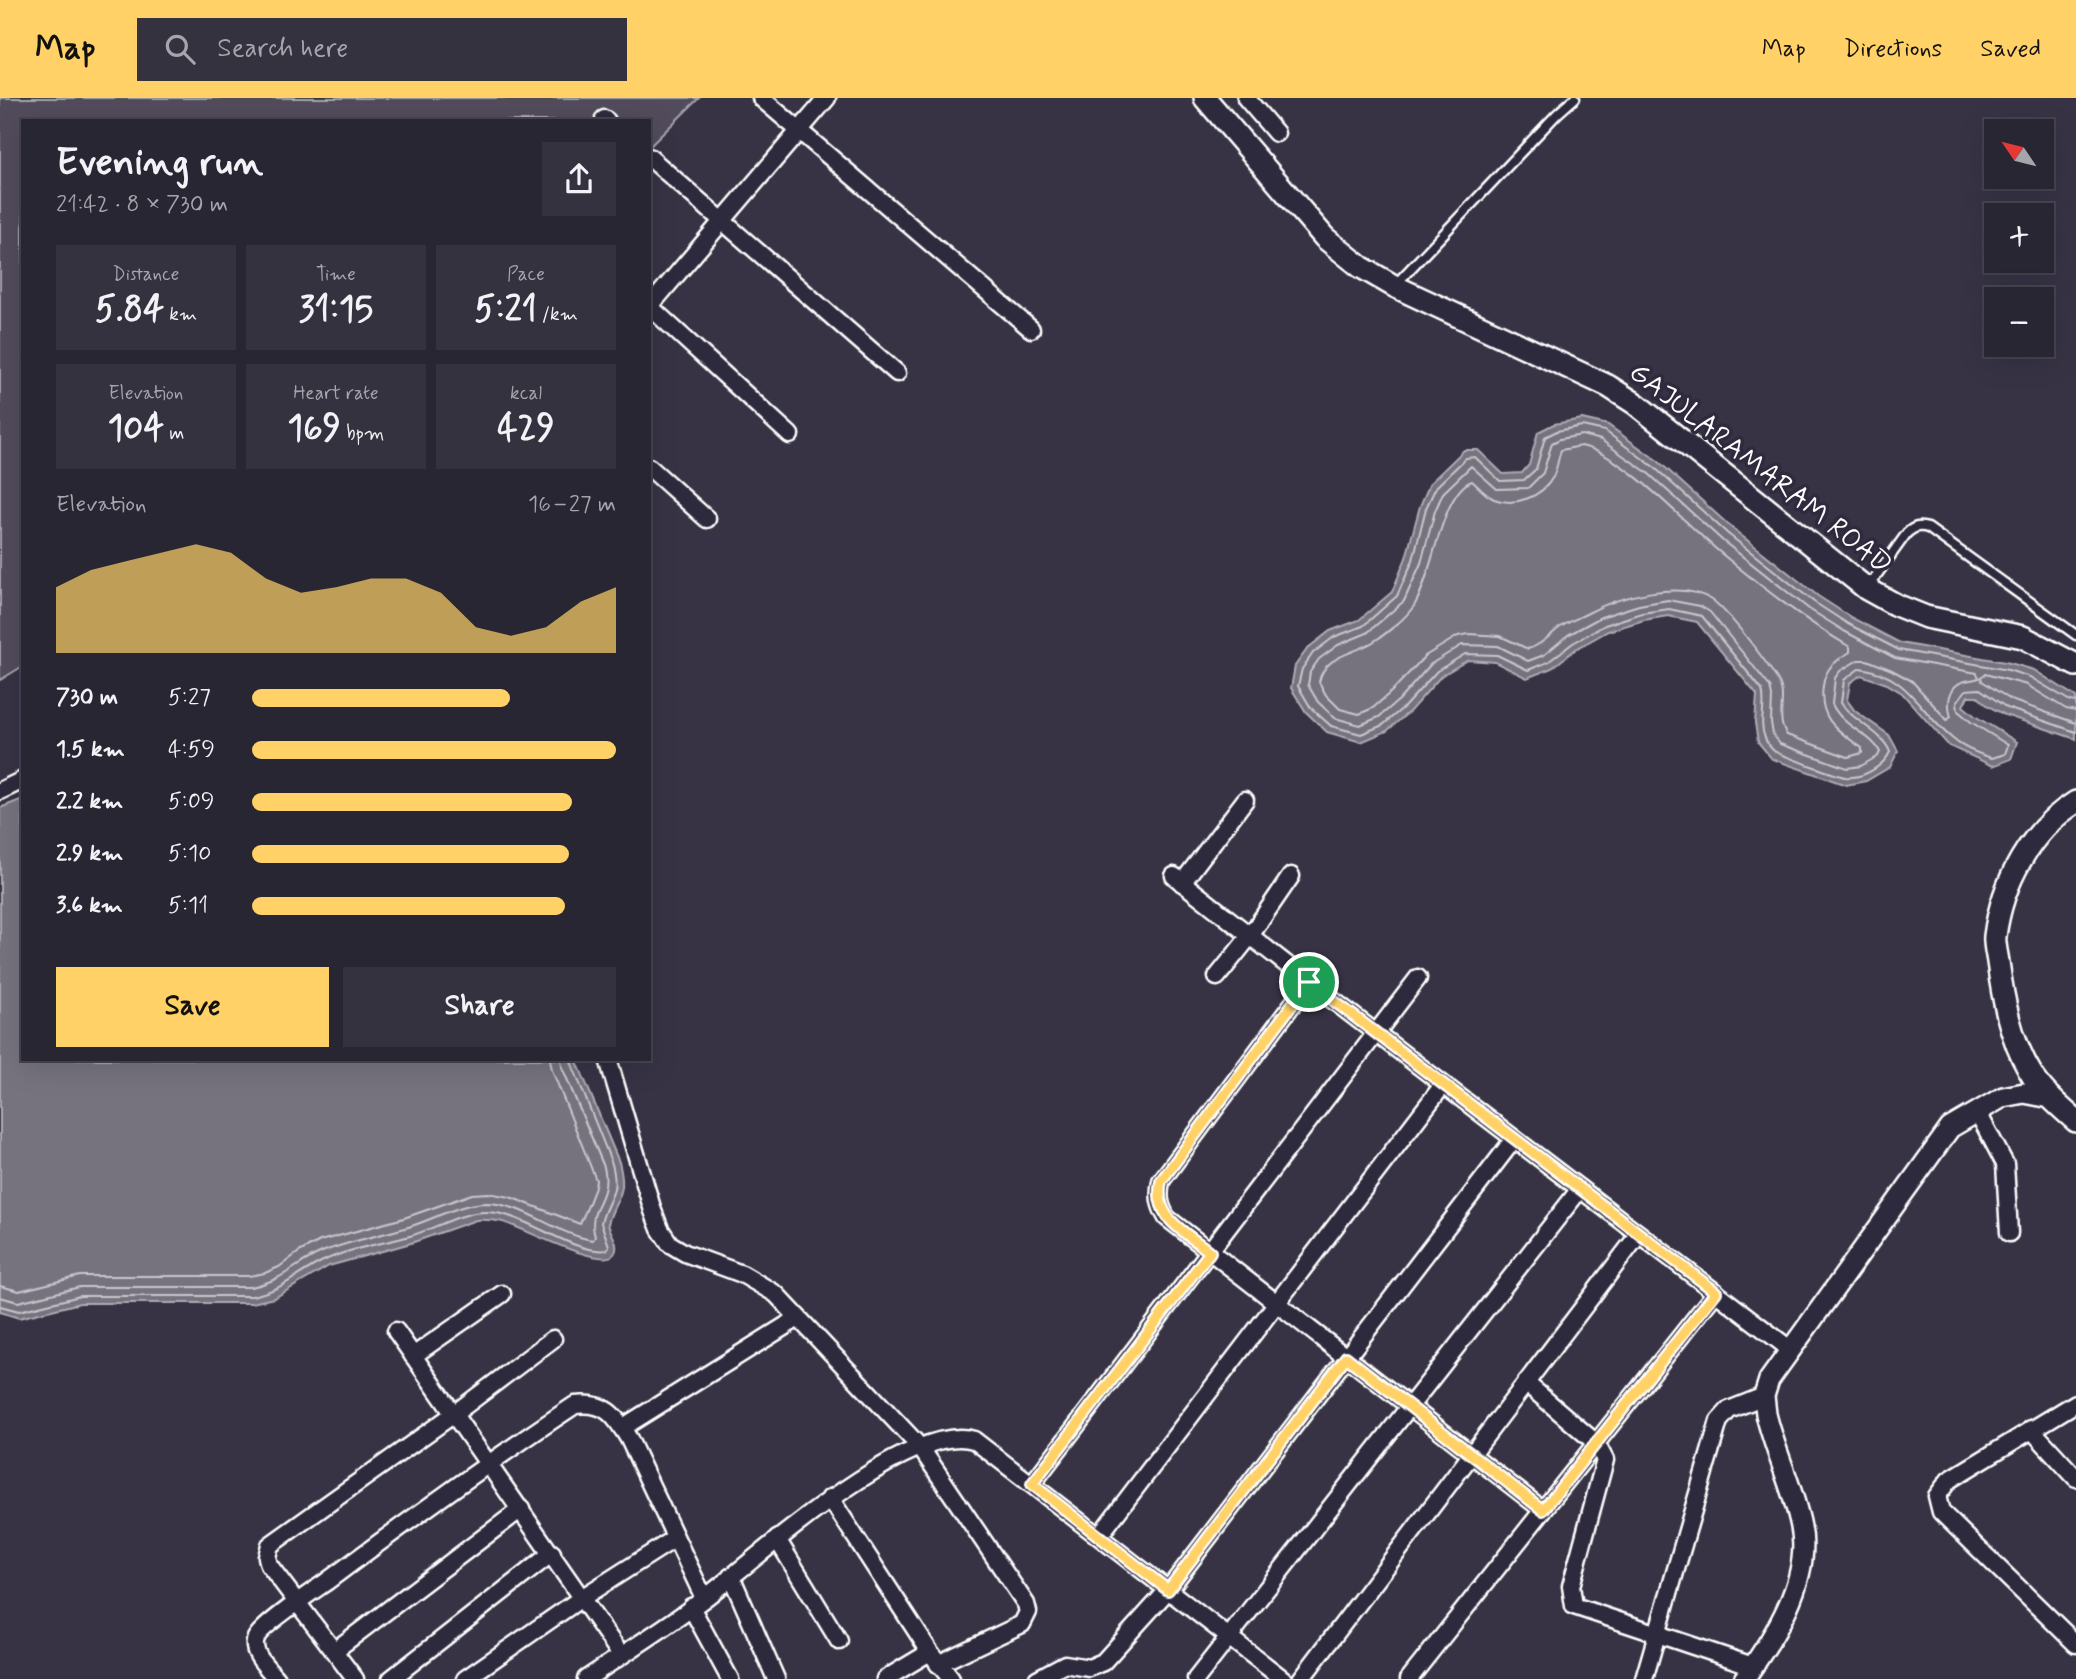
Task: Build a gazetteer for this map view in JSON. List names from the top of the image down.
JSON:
{
  "streets": {
    "main road": ["GAJULARAMARAM ROAD"]
  },
  "north": "top left",
  "page": {
    "header": "Map",
    "search": "Search here",
    "nav": ["Map", "Directions", "Saved"],
    "map_buttons": ["+", "−"],
    "heading": ["Evening run", "21:42 · 8 × 730 m"],
    "stats": [
      ["Distance", "5.84 km"],
      ["Time", "31:15"],
      ["Pace", "5:21 /km"],
      ["Elevation", "104 m"],
      ["Heart rate", "169 bpm"],
      ["kcal", "429"]
    ],
    "chart": ["Elevation", "16–27 m"],
    "list": [
      {
        "name": "730 m",
        "note": "5:27"
      },
      {
        "name": "1.5 km",
        "note": "4:59"
      },
      {
        "name": "2.2 km",
        "note": "5:09"
      },
      {
        "name": "2.9 km",
        "note": "5:10"
      },
      {
        "name": "3.6 km",
        "note": "5:11"
      }
    ],
    "buttons": ["Save", "Share"]
  }
}
